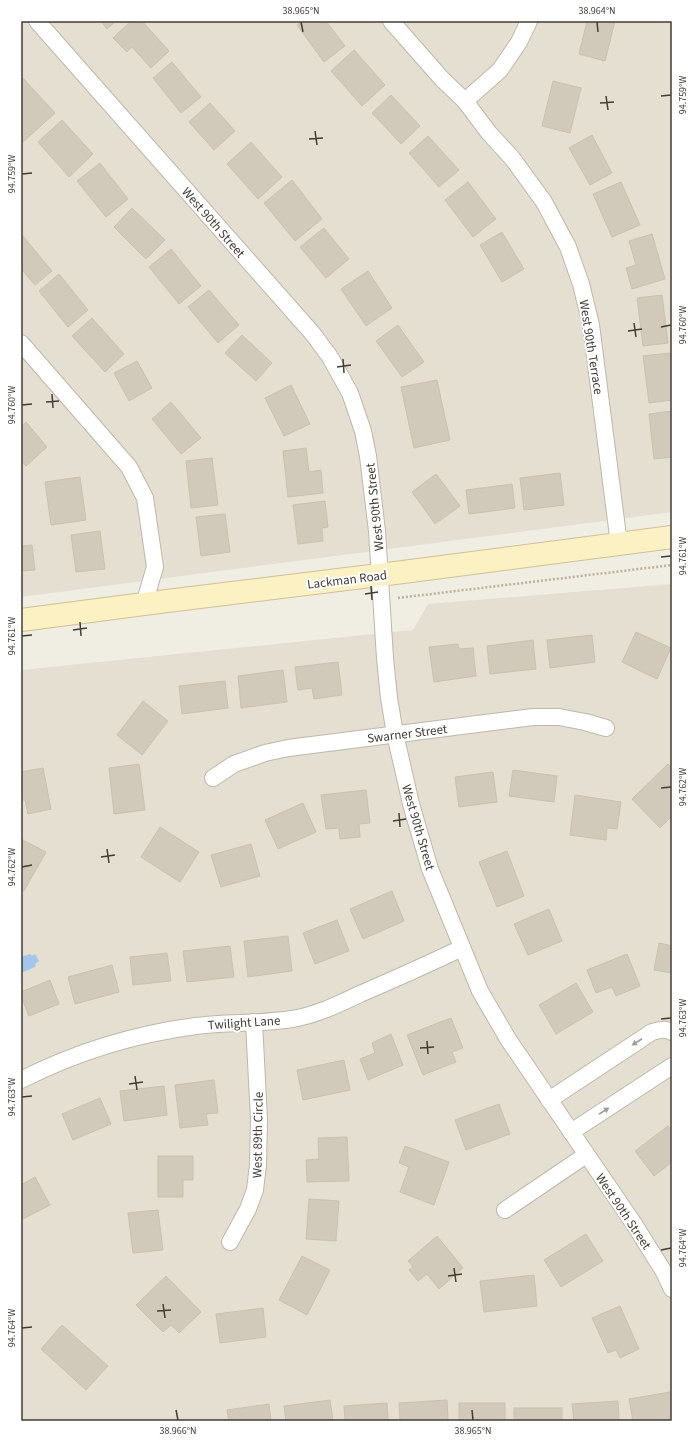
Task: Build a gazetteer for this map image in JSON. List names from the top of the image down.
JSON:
{
  "streets": {
    "main road": ["Lackman Road"],
    "street": [
      "West 90th Street",
      "West 90th Terrace",
      "Swarner Street",
      "Twilight Lane",
      "West 89th Circle"
    ]
  },
  "crossings": [
    ["West 90th Street", "Lackman Road"],
    ["West 90th Street", "Swarner Street"],
    ["West 90th Street", "Twilight Lane"],
    ["West 90th Terrace", "Lackman Road"],
    ["Twilight Lane", "West 89th Circle"]
  ],
  "coordinates": [
    "38.965°N",
    "38.964°N",
    "94.759°W",
    "94.760°W",
    "94.761°W",
    "94.762°W",
    "94.763°W",
    "94.764°W",
    "38.966°N"
  ]
}
